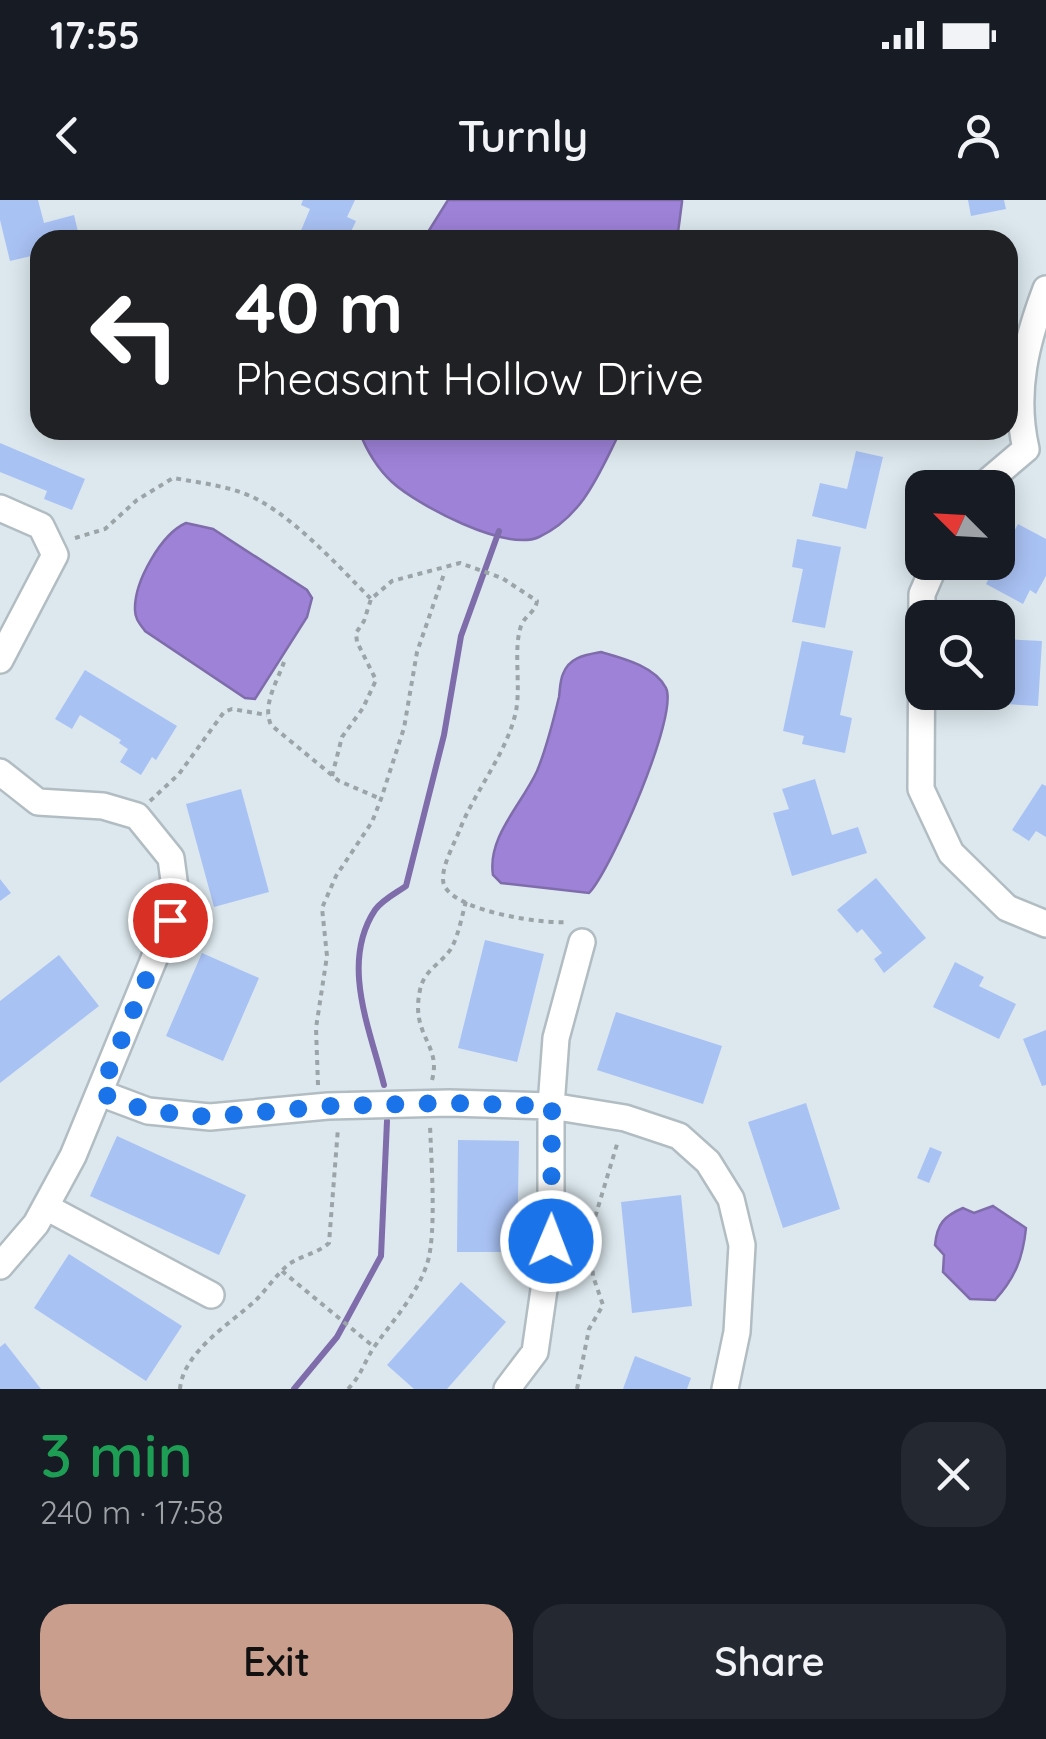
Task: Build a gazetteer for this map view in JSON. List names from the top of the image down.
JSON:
{
  "north": "top left",
  "page": {
    "status": "17:55",
    "header": "Turnly",
    "turn": ["40 m", "Pheasant Hollow Drive"],
    "heading": ["3 min", "240 m · 17:58"],
    "buttons": ["Exit", "Share"]
  }
}
